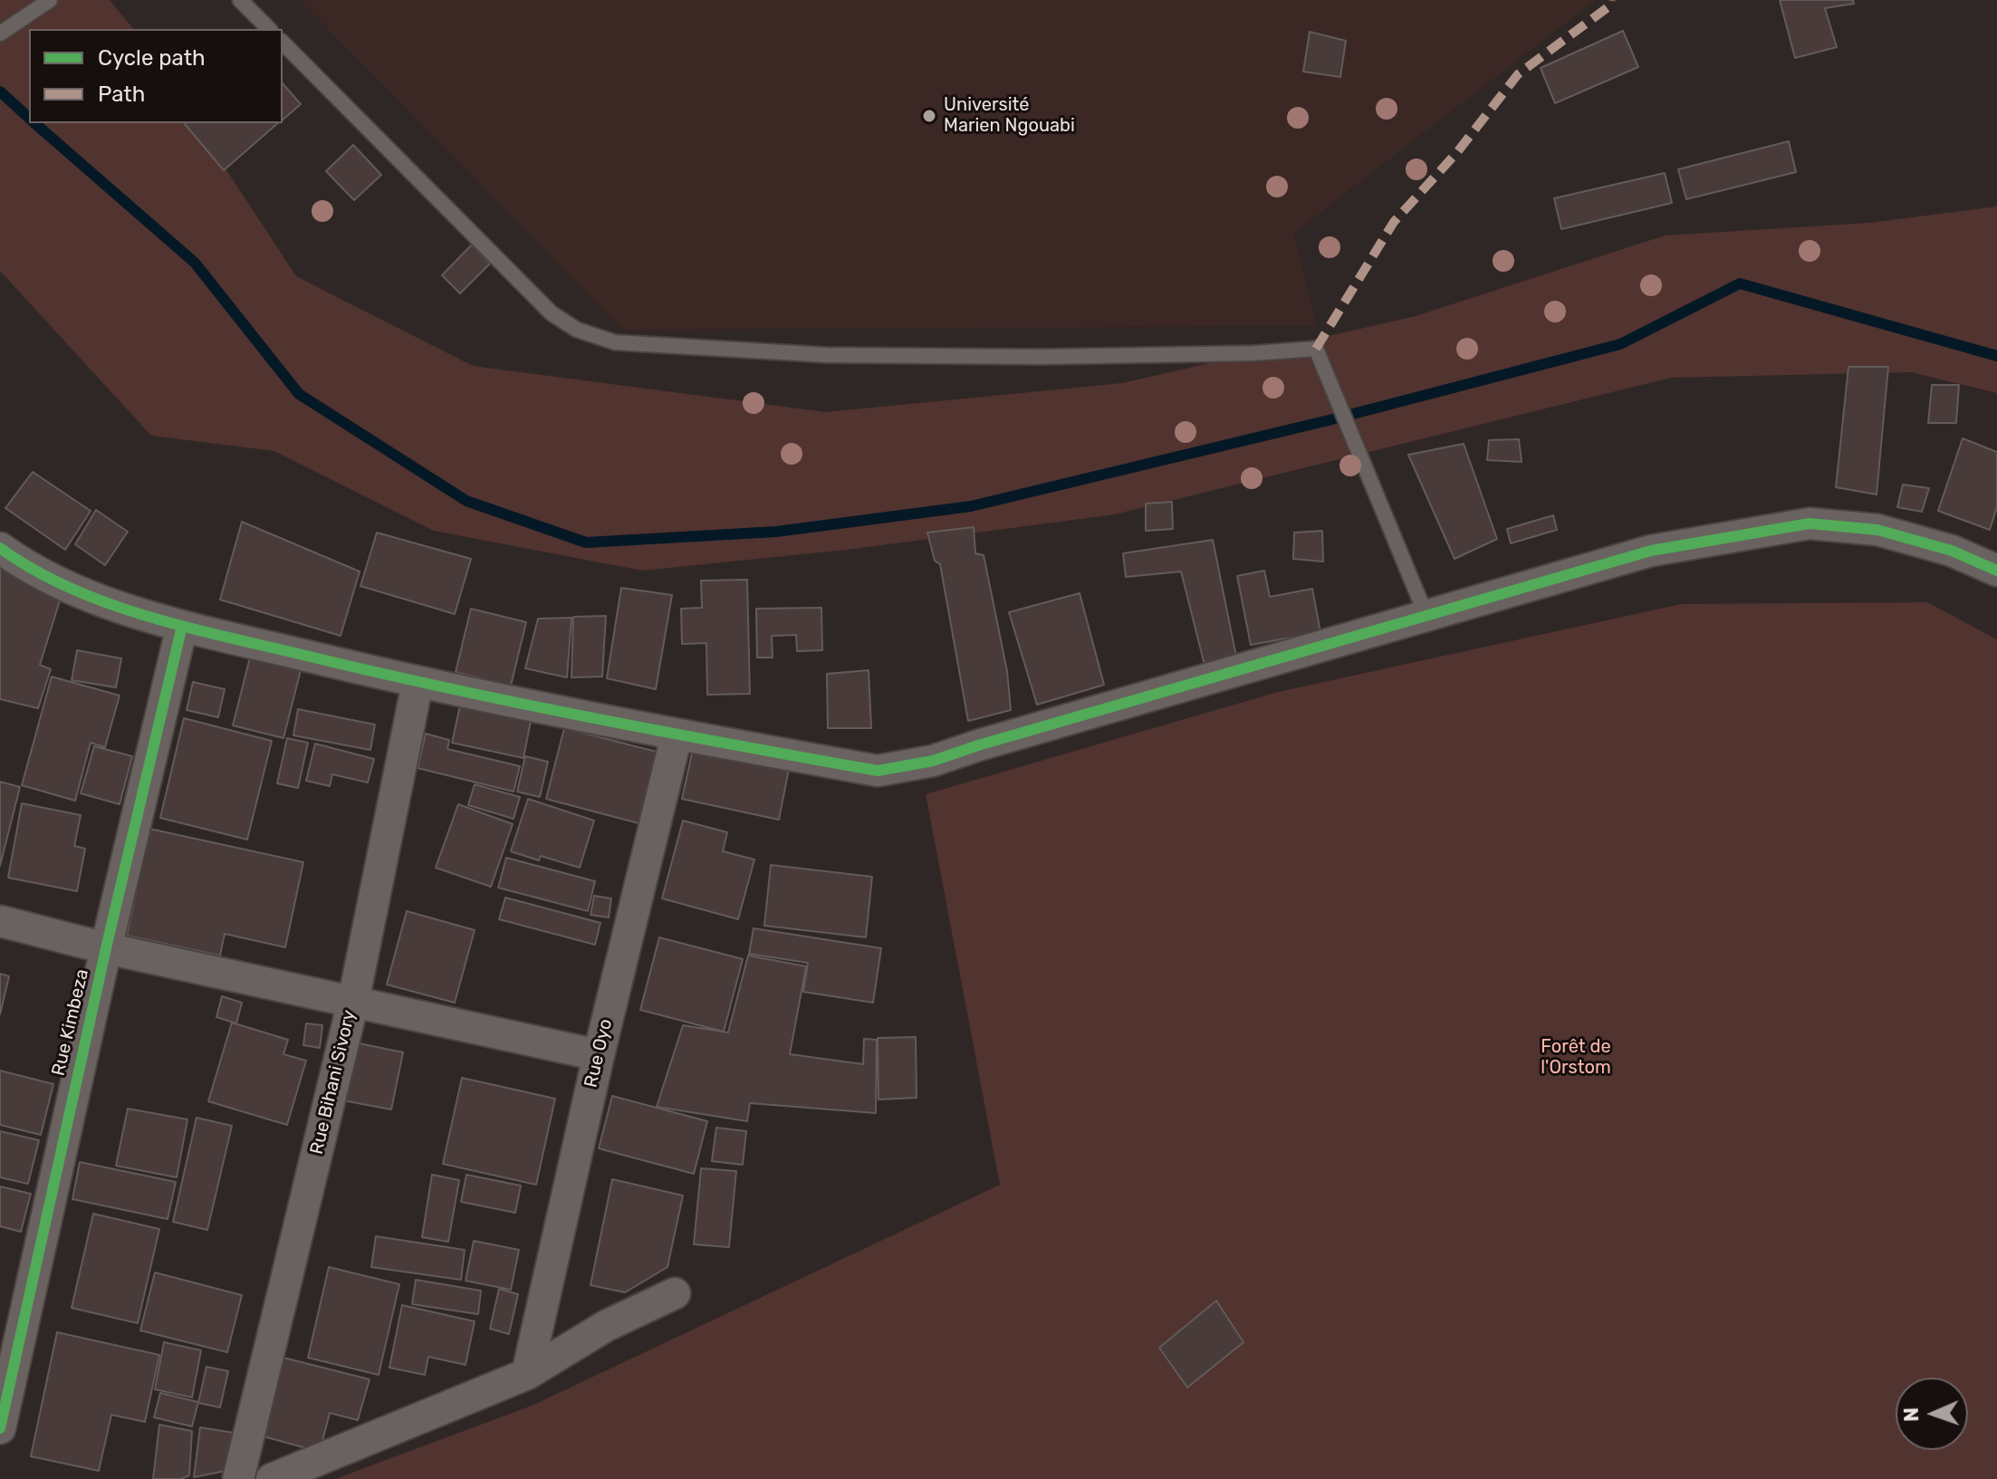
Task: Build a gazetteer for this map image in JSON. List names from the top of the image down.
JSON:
{
  "streets": {
    "street": ["Rue Kimbeza", "Rue Oyo", "Rue Bihani Sivory"]
  },
  "parks": ["Forêt de l'Orstom"],
  "places": ["Université Marien Ngouabi"],
  "legend": ["Cycle path", "Path"],
  "north": "left"
}
